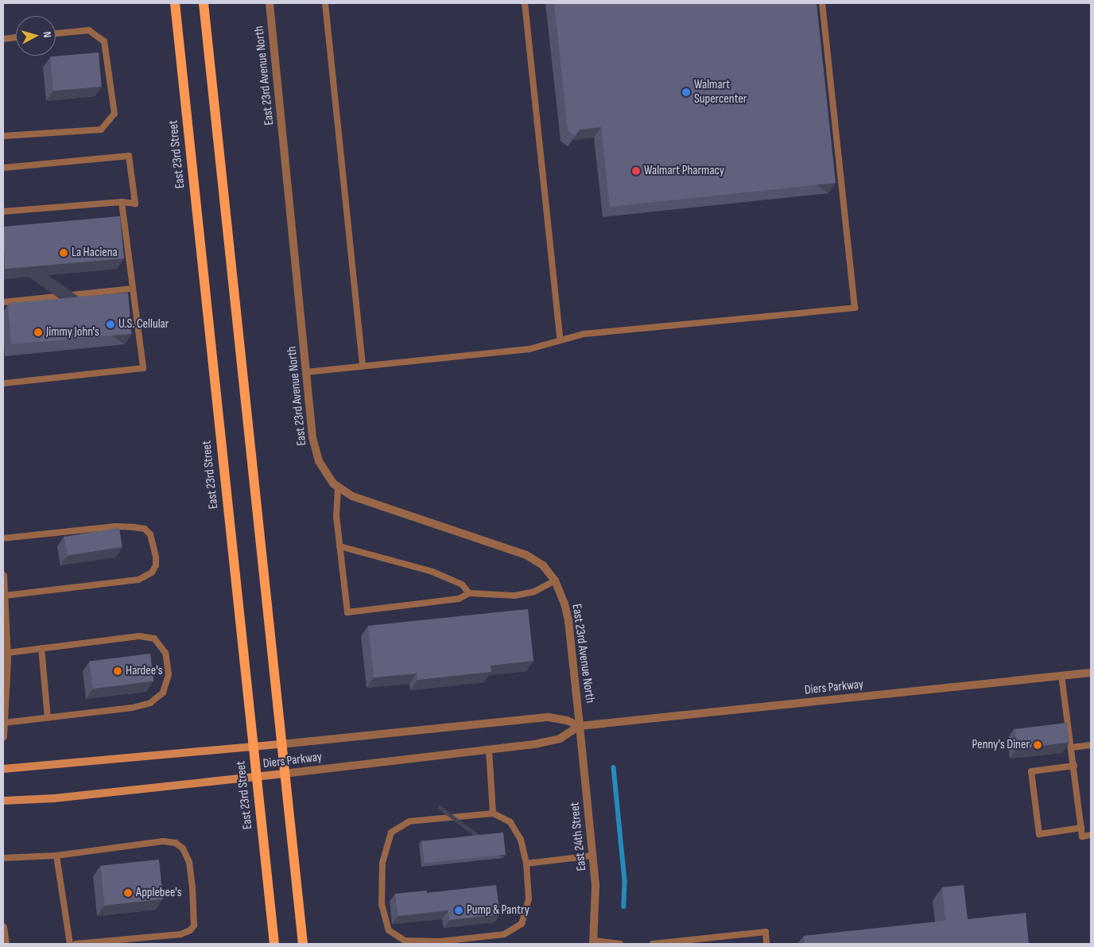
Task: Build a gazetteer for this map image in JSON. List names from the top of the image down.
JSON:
{
  "streets": {
    "main road": ["East 23rd Street", "Diers Parkway"],
    "street": ["East 23rd Avenue North", "East 24th Street"]
  },
  "crossings": [
    ["East 23rd Avenue North", "Diers Parkway"],
    ["East 23rd Avenue North", "East 24th Street"],
    ["East 23rd Street", "Diers Parkway"],
    ["Diers Parkway", "East 24th Street"]
  ],
  "places": [
    "Walmart Supercenter",
    "Walmart Pharmacy",
    "La Haciena",
    "U.S. Cellular",
    "Jimmy John's",
    "Hardee's",
    "Penny's Diner",
    "Applebee's",
    "Pump & Pantry"
  ],
  "north": "right"
}
